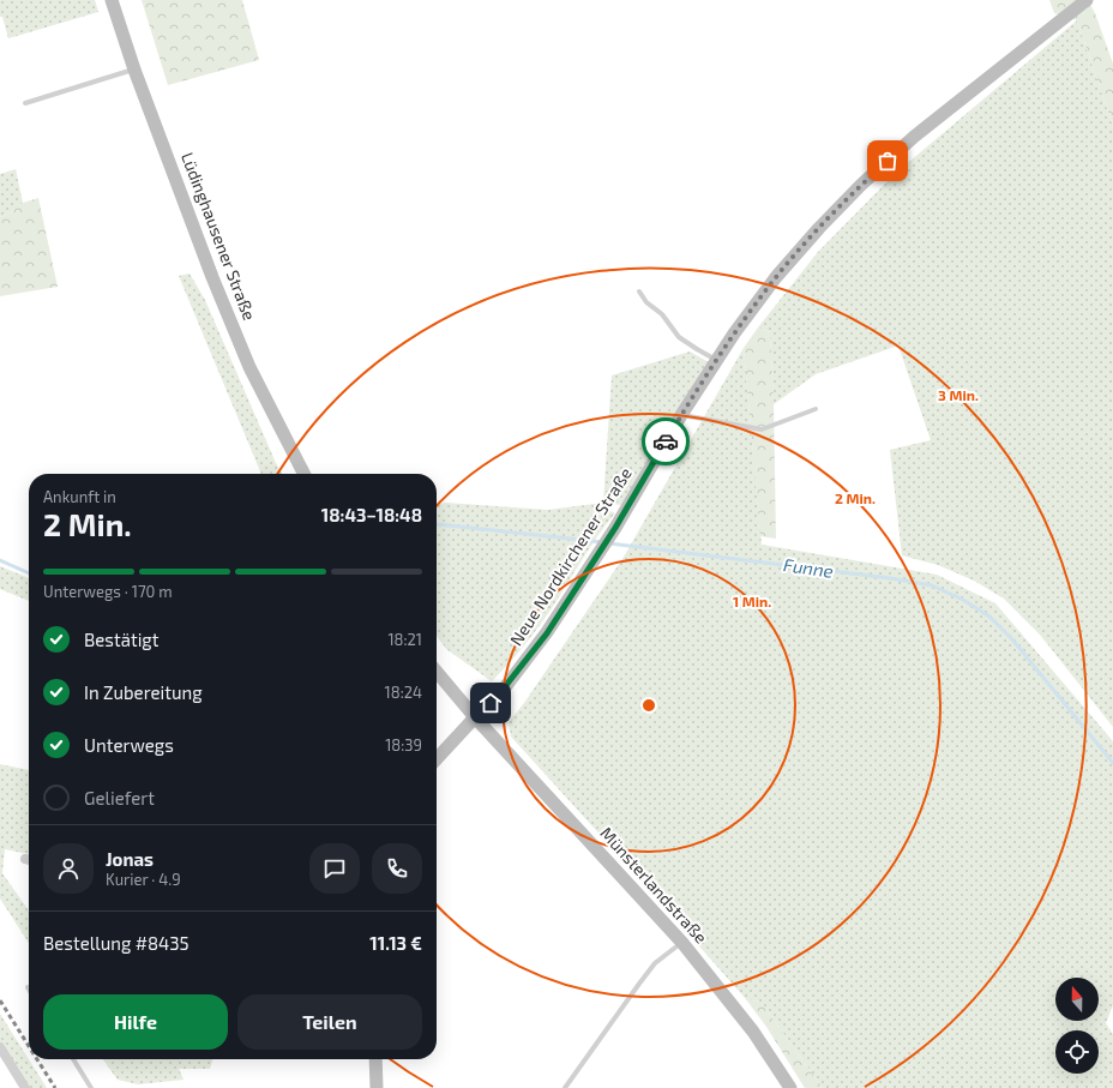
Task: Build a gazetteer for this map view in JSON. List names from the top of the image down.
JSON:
{
  "streets": {
    "main road": ["Lüdinghausener Straße", "Neue Nordkirchener Straße", "Münsterlandstraße"]
  },
  "crossings": [
    ["Neue Nordkirchener Straße", "Münsterlandstraße"]
  ],
  "water": ["Funne"],
  "north": "top",
  "page": {
    "heading": ["2 Min.", "Ankunft in", "18:43–18:48"],
    "panel": [
      "Jonas",
      "Kurier · 4.9",
      "Bestellung #8435",
      "11.13 €"
    ],
    "bar": "Unterwegs · 170 m",
    "list": [
      ["Bestätigt", "18:21"],
      ["In Zubereitung", "18:24"],
      ["Unterwegs", "18:39"],
      "Geliefert"
    ],
    "buttons": ["Hilfe", "Teilen"]
  },
  "rings": ["3 Min.", "2 Min.", "1 Min."]
}
